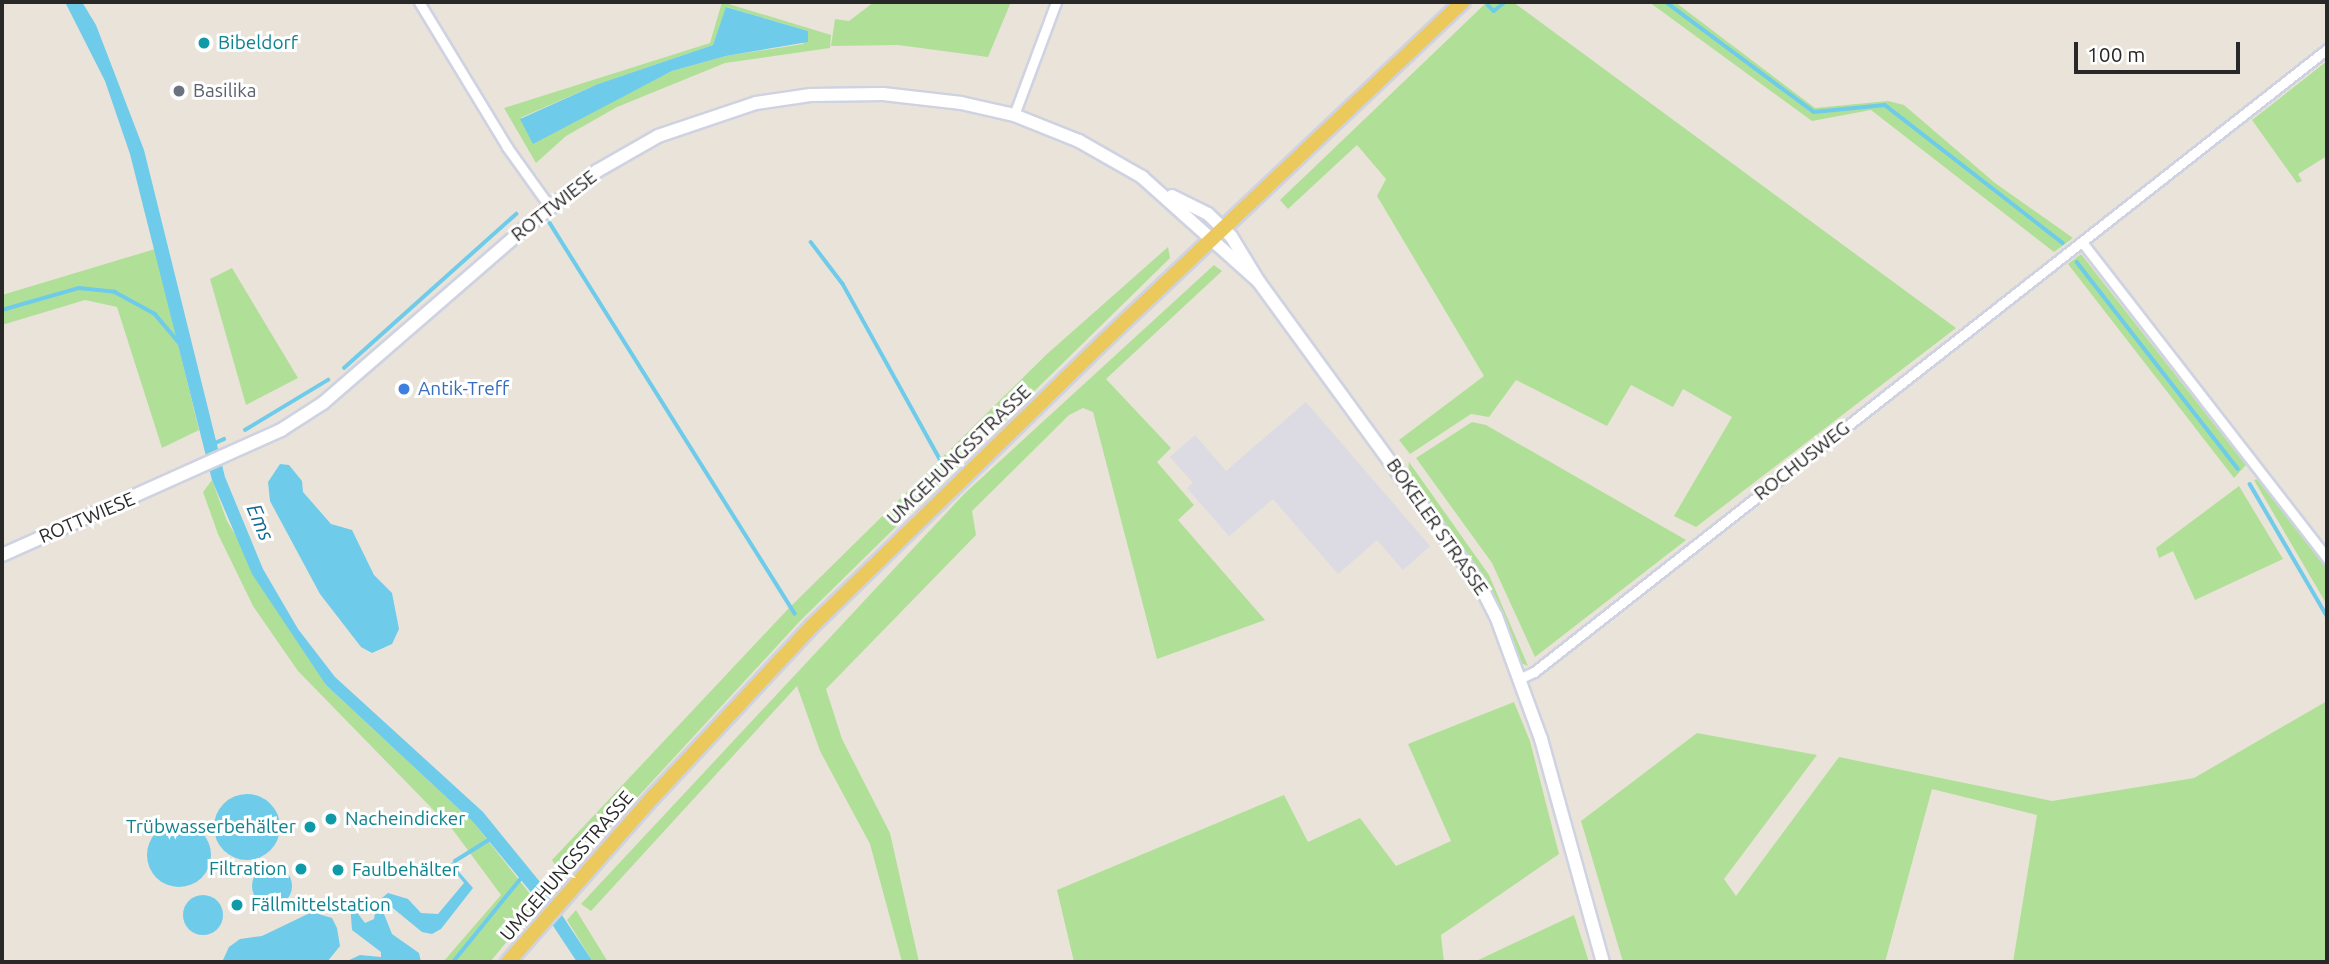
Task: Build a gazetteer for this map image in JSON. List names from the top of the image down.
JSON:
{
  "streets": {
    "main road": ["UMGEHUNGSSTRASSE"],
    "street": ["ROTTWIESE", "ROCHUSWEG", "BOKELER STRASSE"]
  },
  "crossings": [
    ["ROTTWIESE", "UMGEHUNGSSTRASSE"],
    ["ROTTWIESE", "BOKELER STRASSE"],
    ["UMGEHUNGSSTRASSE", "BOKELER STRASSE"],
    ["ROCHUSWEG", "BOKELER STRASSE"]
  ],
  "water": ["Ems"],
  "places": [
    "Bibeldorf",
    "Basilika",
    "Antik-Treff",
    "Nacheindicker",
    "Trübwasserbehälter",
    "Filtration",
    "Faulbehälter",
    "Fällmittelstation"
  ],
  "scale_bar": "100 m"
}
